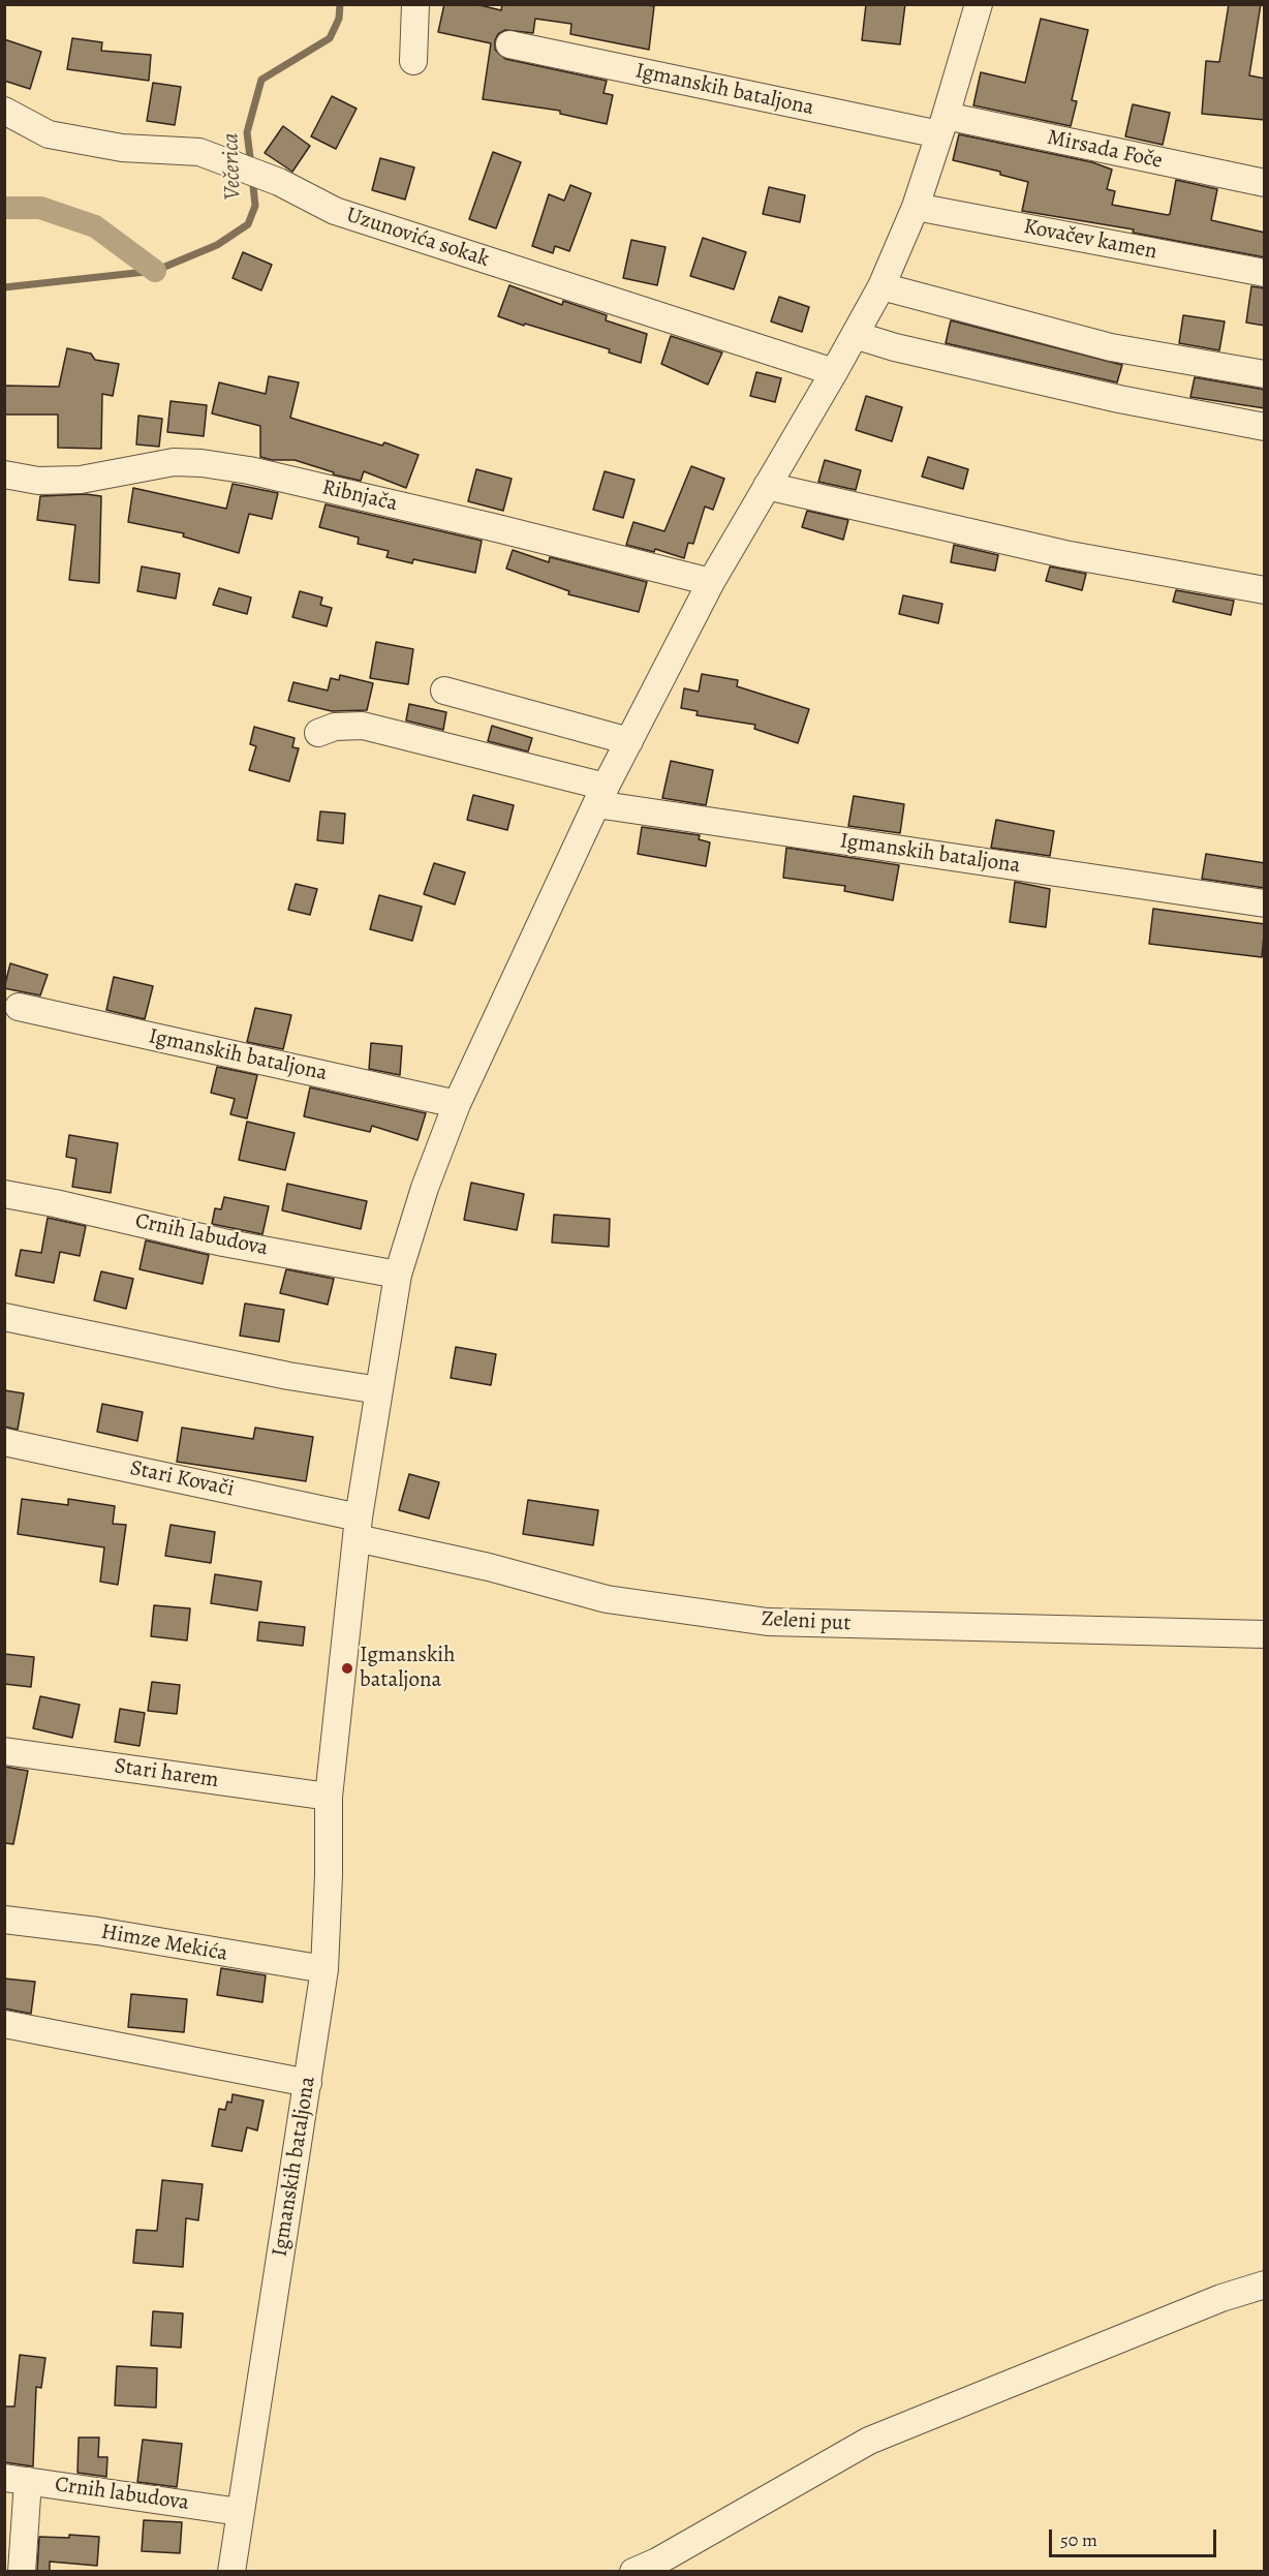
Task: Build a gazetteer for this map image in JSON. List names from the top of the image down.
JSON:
{
  "streets": {
    "street": [
      "Igmanskih bataljona",
      "Mirsada Foče",
      "Uzunovića sokak",
      "Kovačev kamen",
      "Ribnjača",
      "Crnih labudova",
      "Stari Kovači",
      "Zeleni put",
      "Stari harem",
      "Himze Mekića"
    ]
  },
  "crossings": [
    ["Igmanskih bataljona", "Mirsada Foče"],
    ["Igmanskih bataljona", "Uzunovića sokak"],
    ["Igmanskih bataljona", "Kovačev kamen"],
    ["Igmanskih bataljona", "Ribnjača"],
    ["Igmanskih bataljona", "Crnih labudova"],
    ["Igmanskih bataljona", "Stari Kovači"],
    ["Igmanskih bataljona", "Zeleni put"],
    ["Igmanskih bataljona", "Stari harem"],
    ["Igmanskih bataljona", "Himze Mekića"],
    ["Stari Kovači", "Zeleni put"]
  ],
  "water": ["Večerica"],
  "places": ["Igmanskih bataljona"],
  "scale_bar": "50 m"
}
